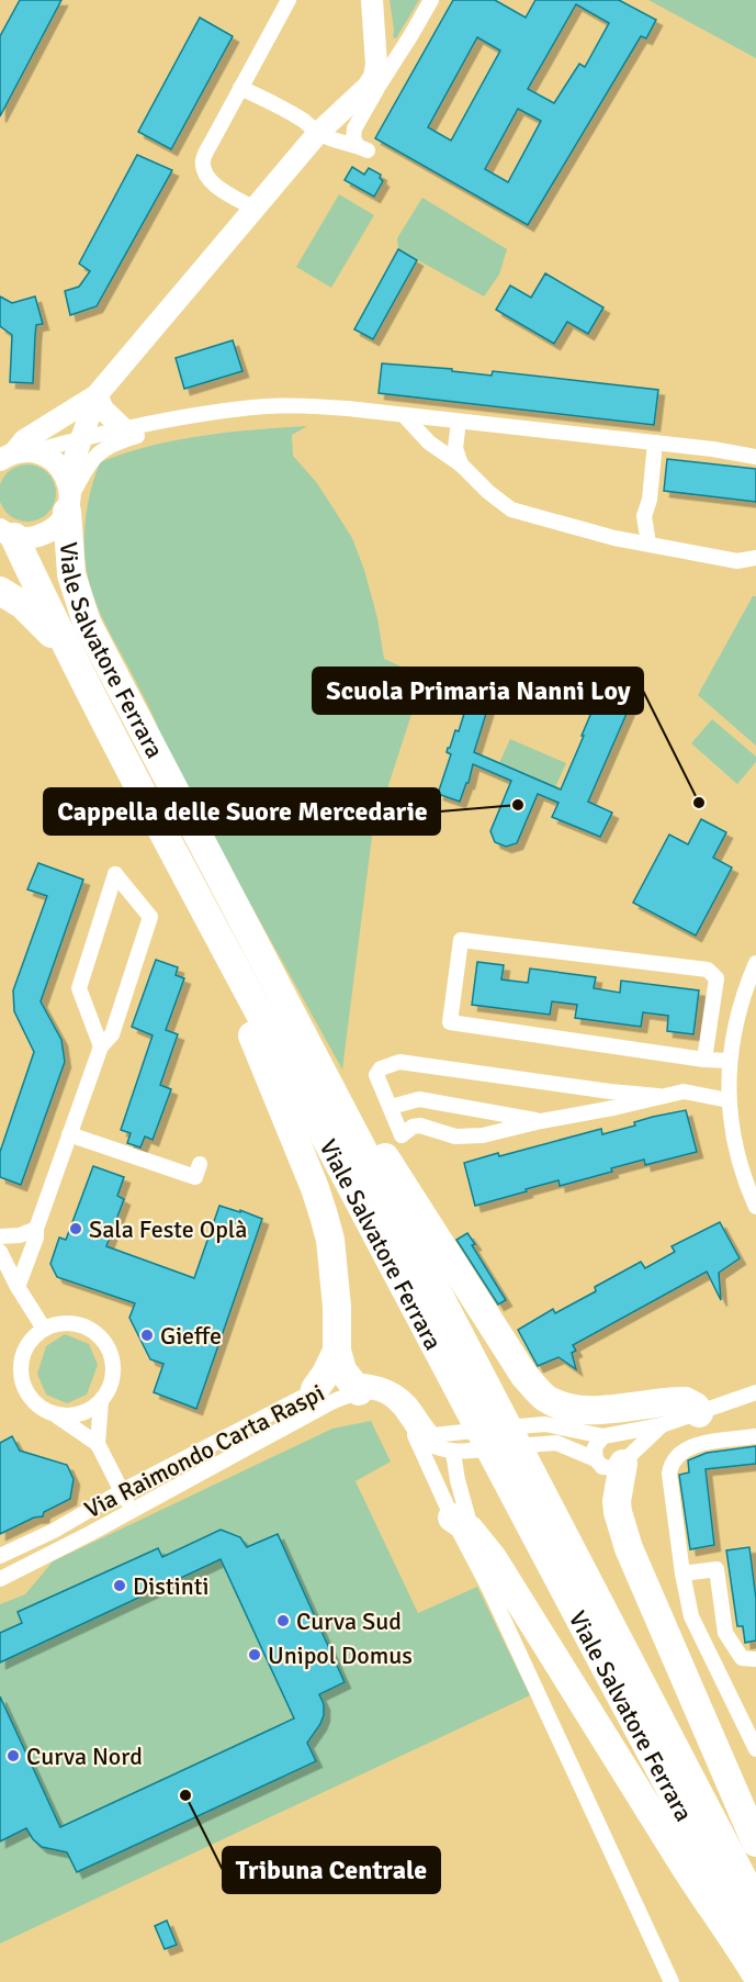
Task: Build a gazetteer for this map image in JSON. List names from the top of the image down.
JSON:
{
  "streets": {
    "highway": ["Viale Salvatore Ferrara"],
    "street": ["Via Raimondo Carta Raspi"]
  },
  "places": [
    "Scuola Primaria Nanni Loy",
    "Cappella delle Suore Mercedarie",
    "Sala Feste Oplà",
    "Gieffe",
    "Distinti",
    "Curva Sud",
    "Unipol Domus",
    "Curva Nord",
    "Tribuna Centrale"
  ]
}
